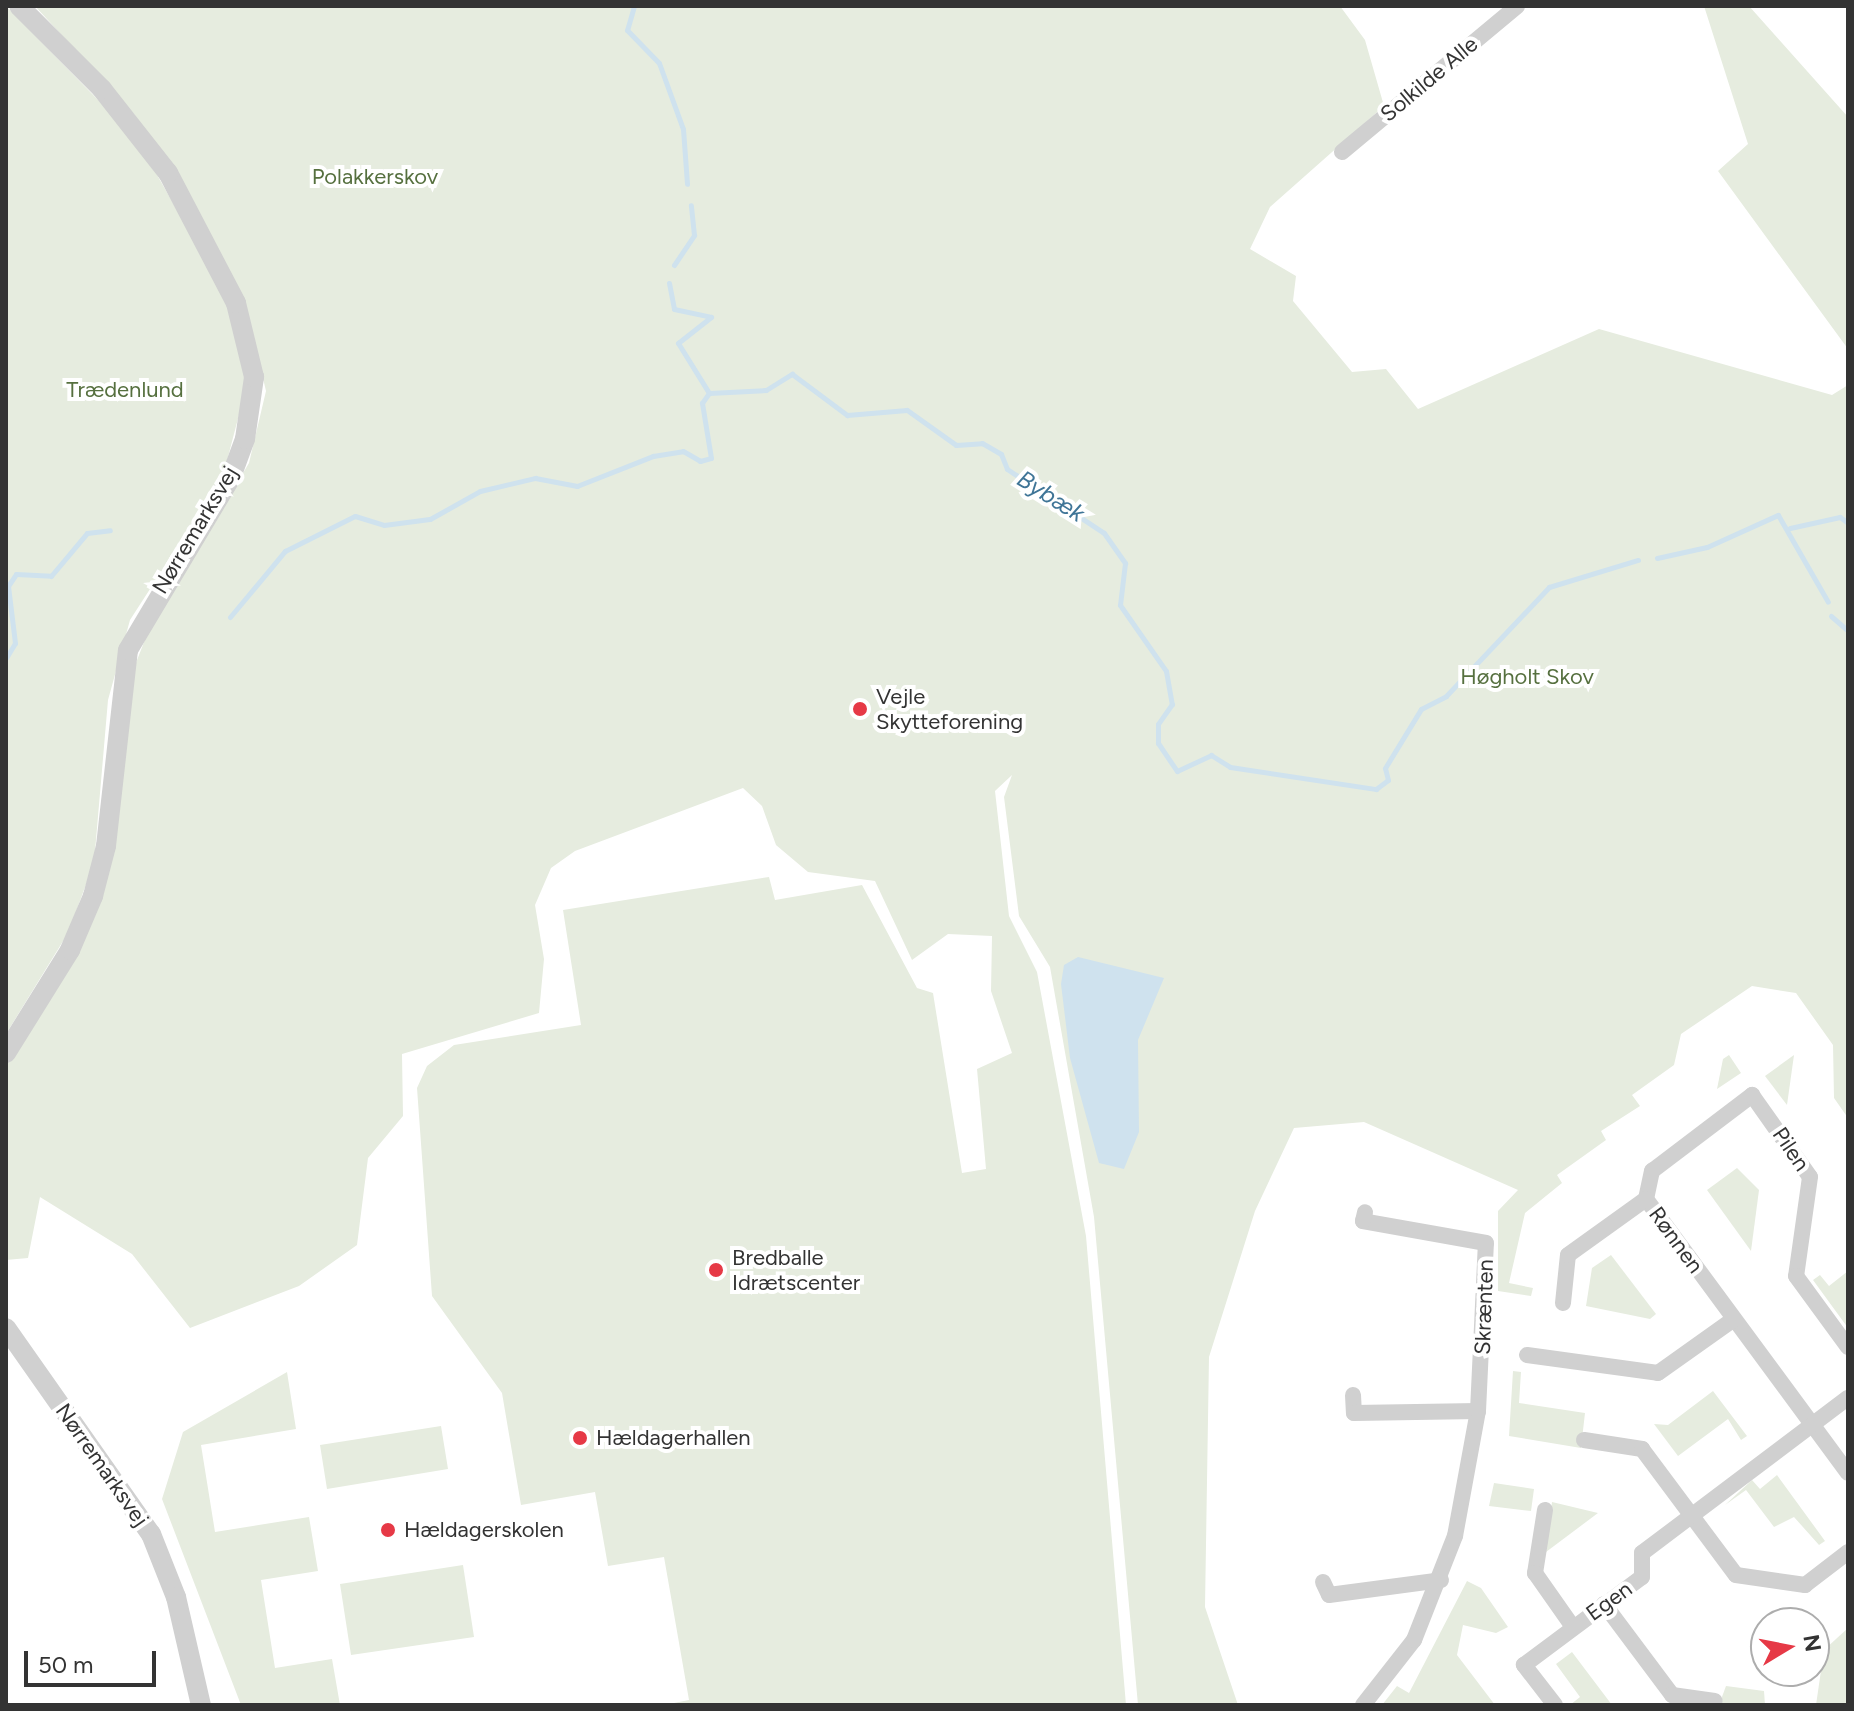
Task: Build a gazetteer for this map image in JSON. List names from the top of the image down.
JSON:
{
  "streets": {
    "street": [
      "Solkilde Alle",
      "Nørremarksvej",
      "Pilen",
      "Rønnen",
      "Skrænten",
      "Egen"
    ]
  },
  "crossings": [
    ["Pilen", "Rønnen"],
    ["Rønnen", "Egen"]
  ],
  "water": ["Bybæk"],
  "parks": ["Polakkerskov", "Trædenlund", "Høgholt Skov"],
  "places": [
    "Vejle Skytteforening",
    "Bredballe Idrætscenter",
    "Hældagerhallen",
    "Hældagerskolen"
  ],
  "scale_bar": "50 m",
  "north": "right"
}
